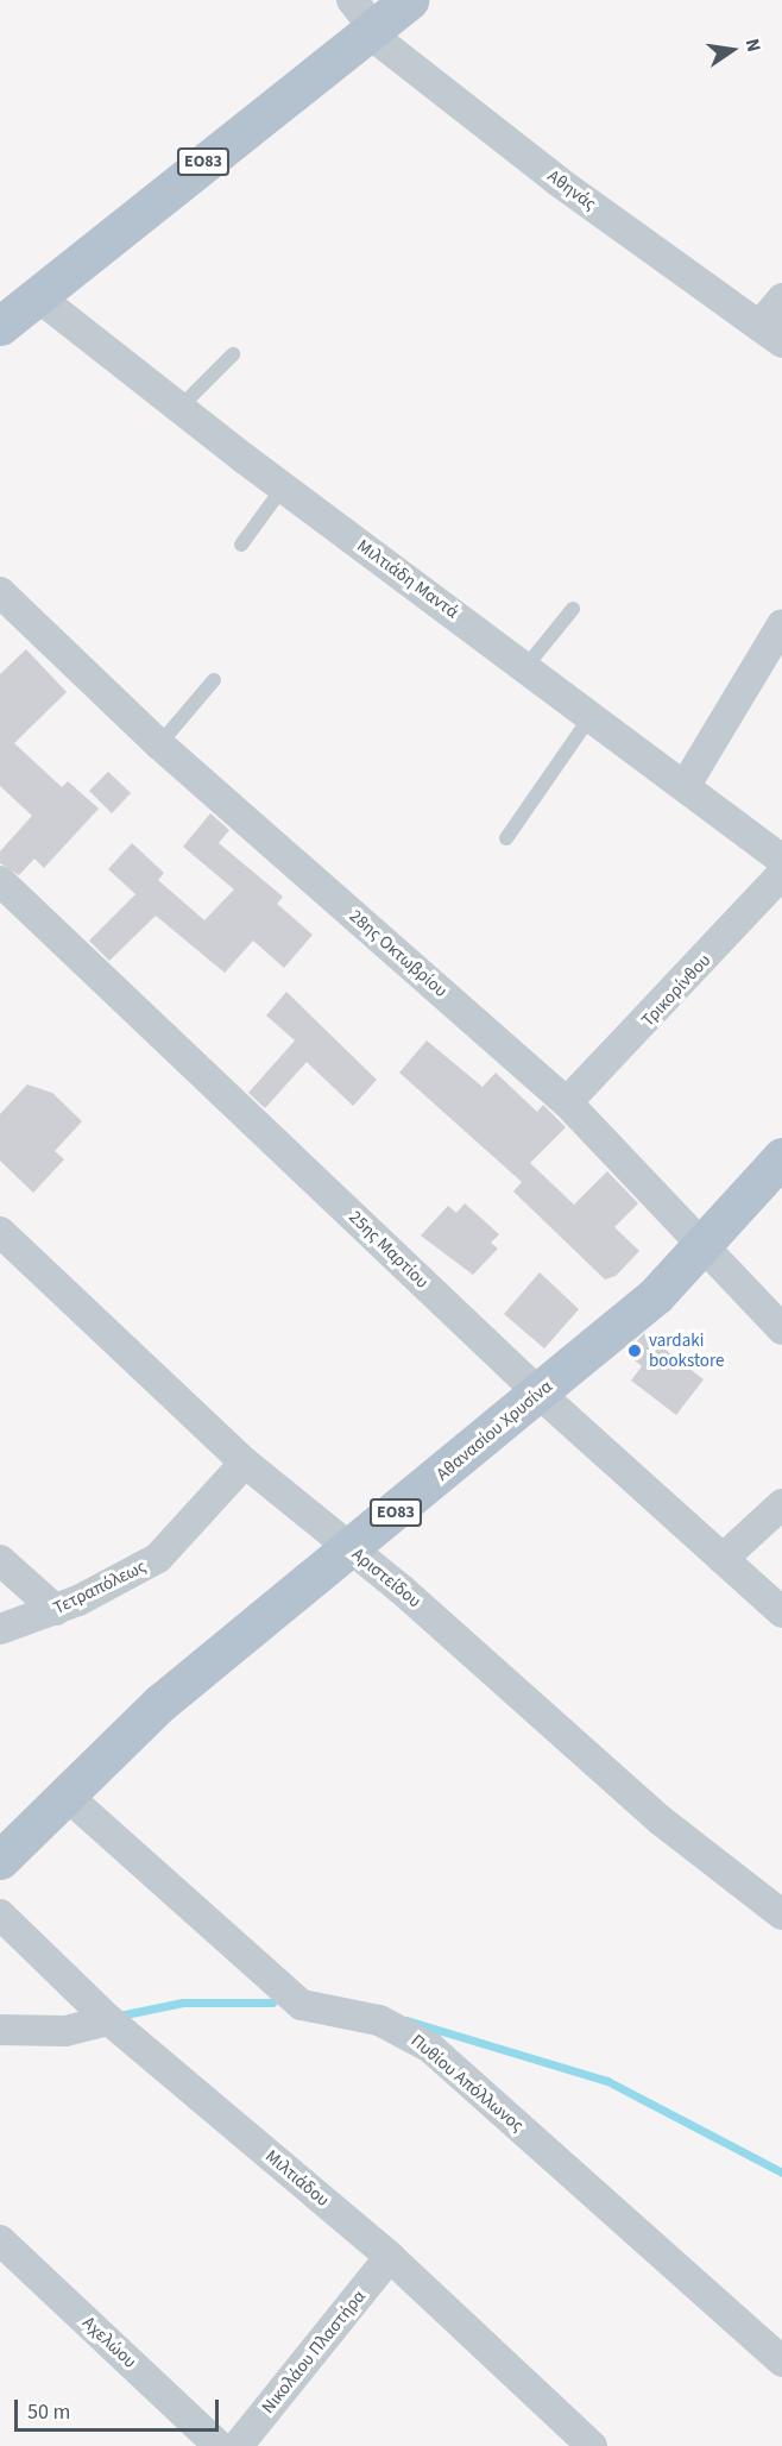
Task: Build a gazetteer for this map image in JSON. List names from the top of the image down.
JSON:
{
  "streets": {
    "main road": ["ΕΟ83", "Αθανασίου Χρυσίνα"],
    "street": [
      "Αθηνάς",
      "Μιλτιάδη Μαντά",
      "28ης Οκτωβρίου",
      "Τρικορίνθου",
      "25ης Μαρτίου",
      "Αριστείδου",
      "Τετραπόλεως",
      "Πυθίου Απόλλωνος",
      "Μιλτιάδου",
      "Αχελώου",
      "Νικολάου Πλαστήρα"
    ]
  },
  "crossings": [
    ["ΕΟ83", "Αθηνάς"],
    ["ΕΟ83", "Μιλτιάδη Μαντά"],
    ["28ης Οκτωβρίου", "Τρικορίνθου"],
    ["28ης Οκτωβρίου", "Αθανασίου Χρυσίνα"],
    ["25ης Μαρτίου", "Αθανασίου Χρυσίνα"],
    ["Αθανασίου Χρυσίνα", "Αριστείδου"],
    ["Αθανασίου Χρυσίνα", "Πυθίου Απόλλωνος"],
    ["Αριστείδου", "Τετραπόλεως"],
    ["Μιλτιάδου", "Νικολάου Πλαστήρα"]
  ],
  "places": ["vardaki bookstore"],
  "scale_bar": "50 m",
  "north": "right"
}
